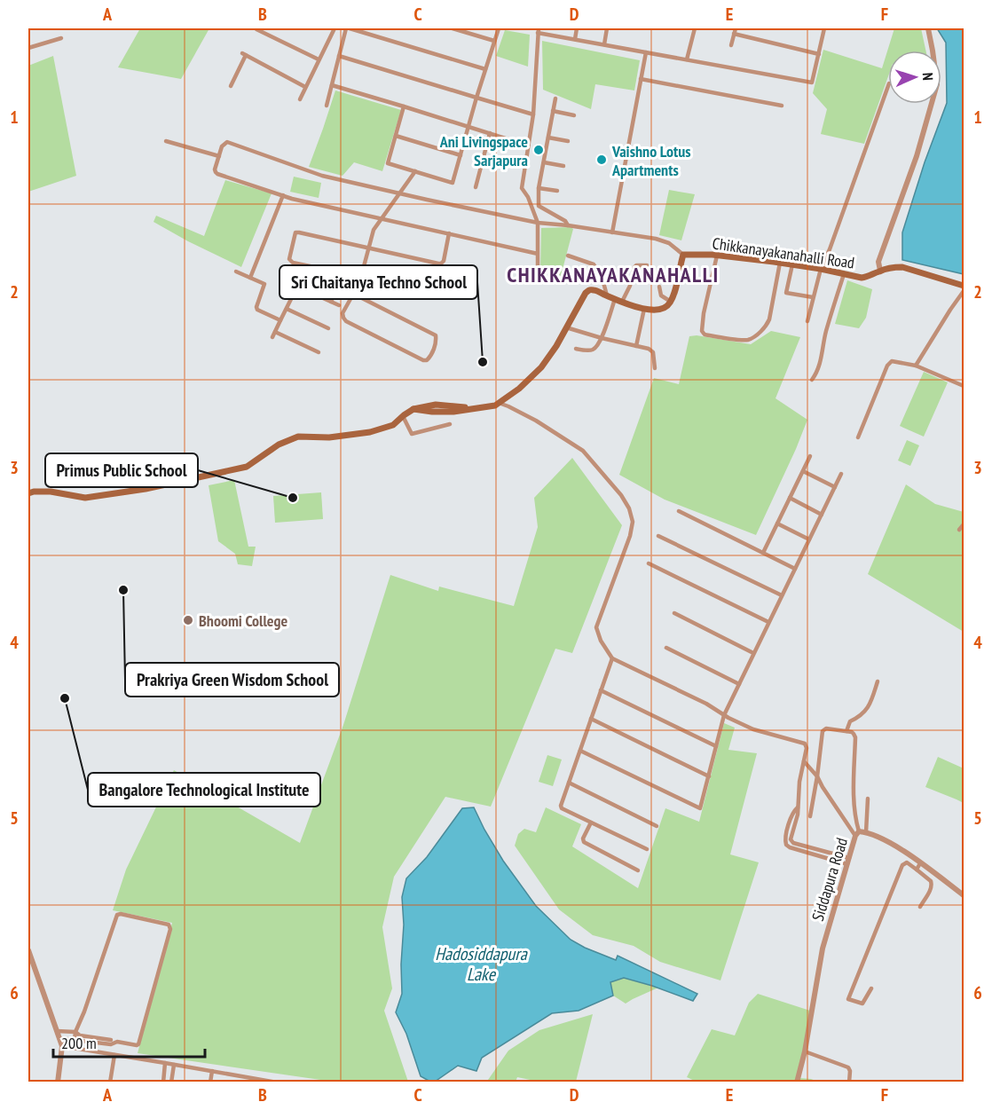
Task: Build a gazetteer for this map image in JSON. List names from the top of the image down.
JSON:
{
  "streets": {
    "main road": ["Chikkanayakanahalli Road"],
    "street": ["Siddapura Road"]
  },
  "districts": ["CHIKKANAYAKANAHALLI"],
  "water": ["Hadosiddapura Lake"],
  "places": [
    "Ani Livingspace Sarjapura",
    "Vaishno Lotus Apartments",
    "Sri Chaitanya Techno School",
    "Primus Public School",
    "Prakriya Green Wisdom School",
    "Bhoomi College",
    "Bangalore Technological Institute"
  ],
  "scale_bar": "200 m",
  "north": "right",
  "grid": {
    "columns": [
      "A",
      "B",
      "C",
      "D",
      "E",
      "F"
    ],
    "rows": [
      "1",
      "2",
      "3",
      "4",
      "5",
      "6"
    ]
  }
}
